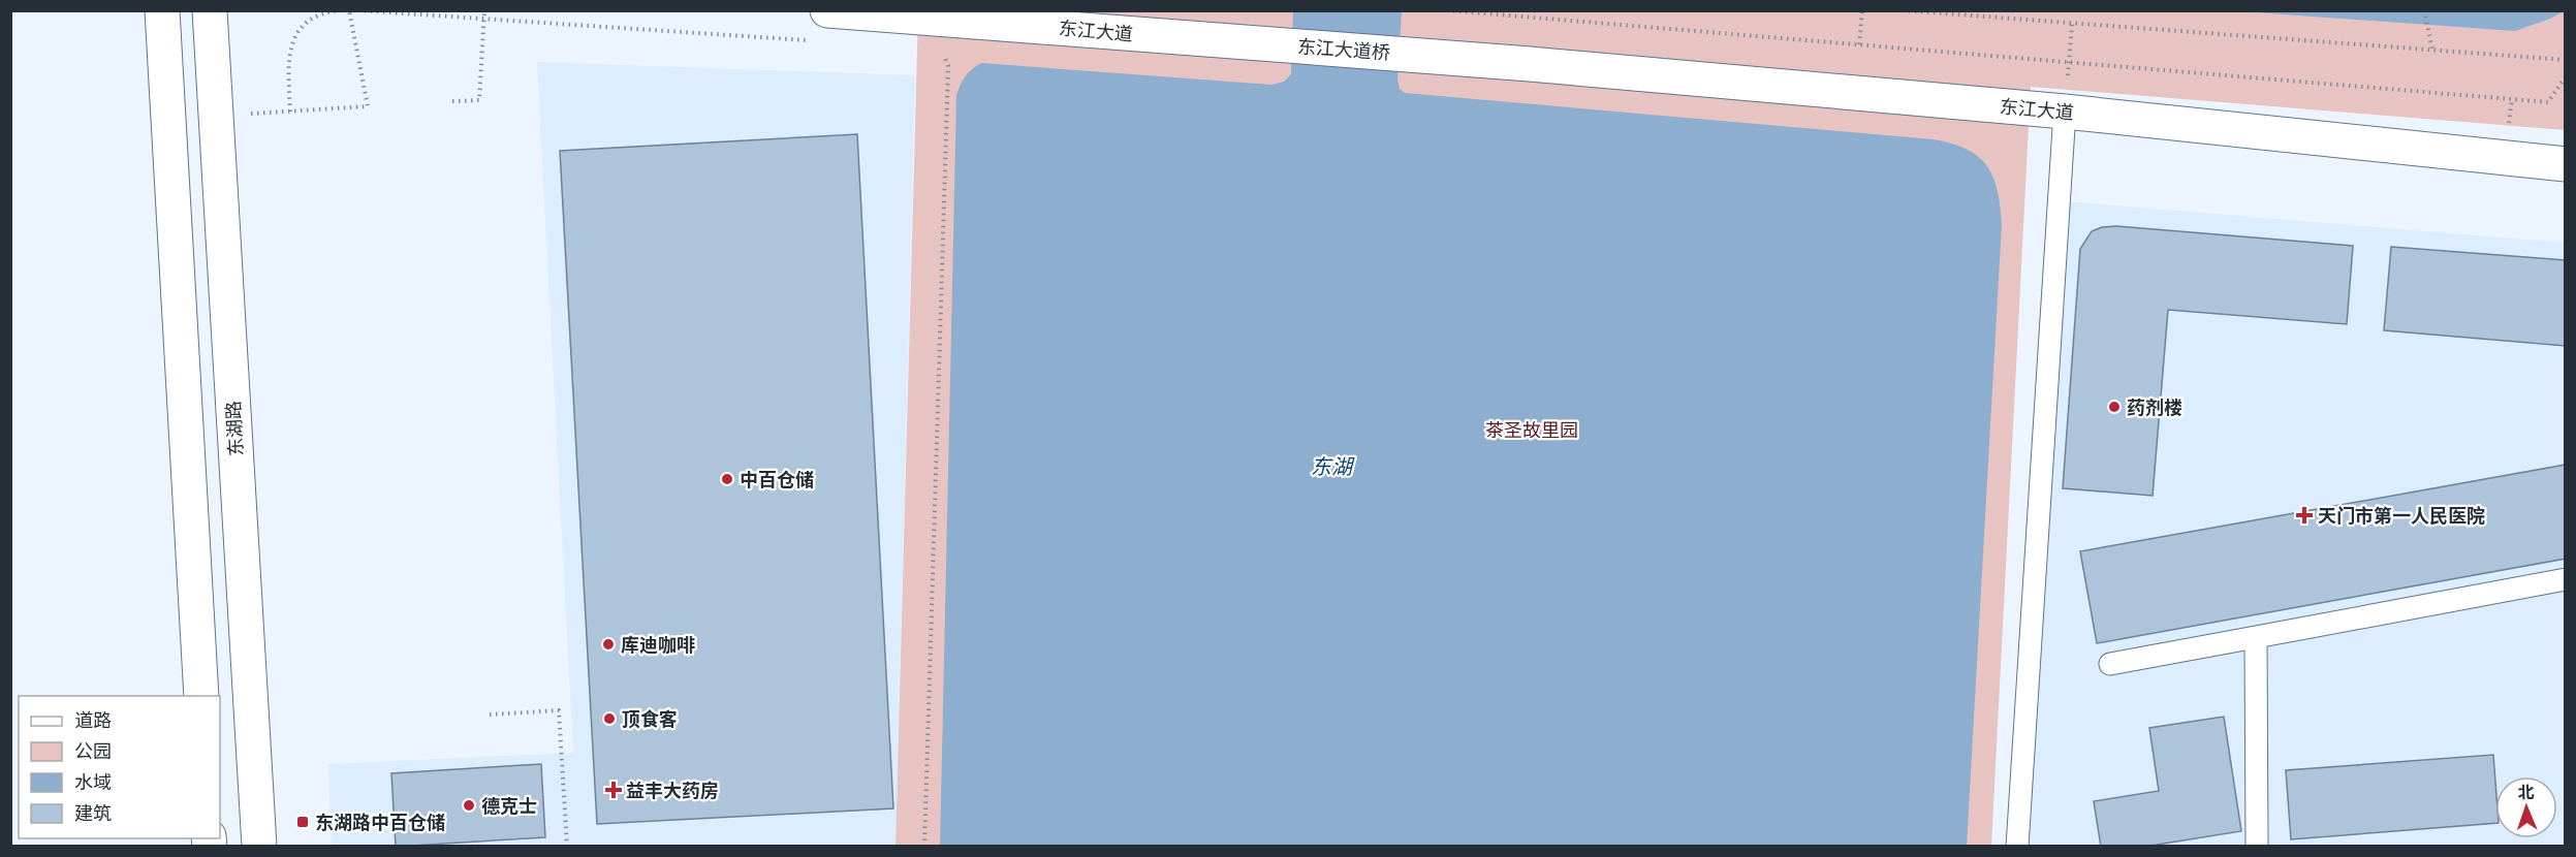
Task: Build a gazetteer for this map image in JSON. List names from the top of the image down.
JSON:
{
  "streets": {
    "street": ["东江大道", "东江大道桥", "东湖路"]
  },
  "crossings": [
    ["东江大道", "东江大道桥"]
  ],
  "water": ["东湖"],
  "parks": ["茶圣故里园"],
  "places": {
    "other": [
      "药剂楼",
      "中百仓储",
      "库迪咖啡",
      "顶食客",
      "德克士"
    ],
    "health": ["天门市第一人民医院", "益丰大药房"],
    "transit": ["东湖路中百仓储"]
  },
  "legend": [
    "道路",
    "公园",
    "水域",
    "建筑"
  ],
  "north": "top"
}
